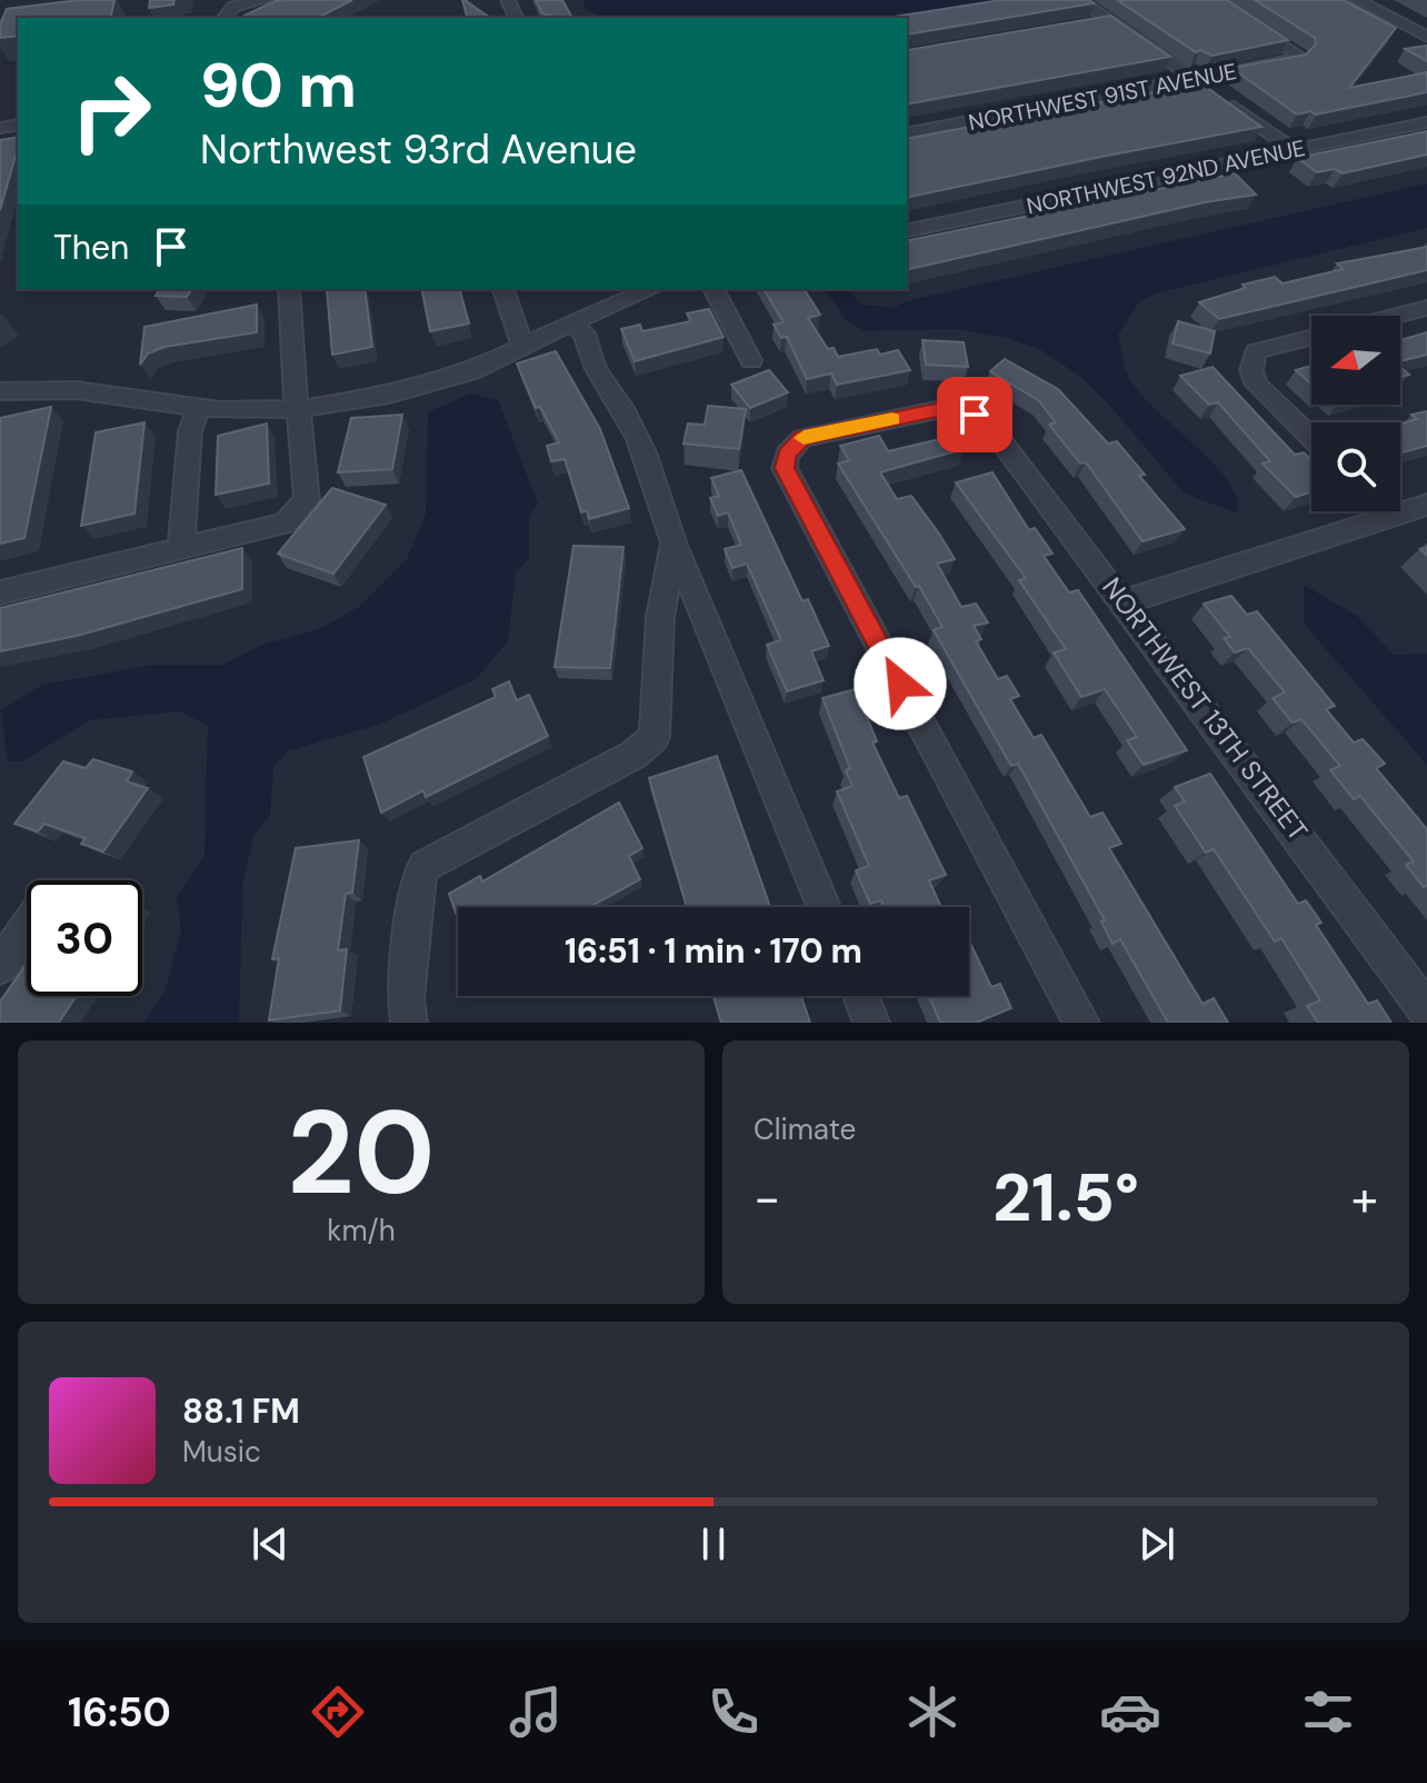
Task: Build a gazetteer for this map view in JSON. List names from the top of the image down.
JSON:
{
  "streets": {
    "street": ["NORTHWEST 91ST AVENUE", "NORTHWEST 92ND AVENUE", "NORTHWEST 13TH STREET"]
  },
  "north": "left",
  "page": {
    "turn": ["90 m", "Northwest 93rd Avenue"],
    "then": "Then",
    "limit": "30",
    "trip": "16:51 · 1 min · 170 m",
    "tile": [
      ["20", "km/h"],
      "Climate"
    ],
    "heat": ["−", "21.5°", "+"],
    "song": ["88.1 FM", "Music"],
    "tabs": "16:50"
  }
}
